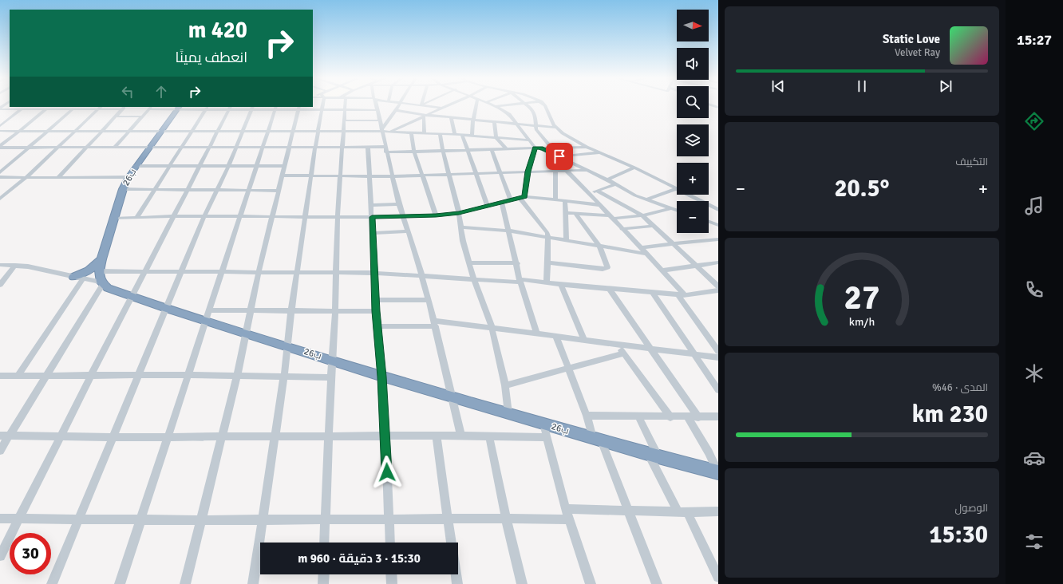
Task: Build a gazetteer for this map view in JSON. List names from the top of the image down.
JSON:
{
  "streets": {
    "highway": ["26ب"]
  },
  "north": "right",
  "page": {
    "tabs": "15:27",
    "map_buttons": ["+", "−"],
    "turn": ["420 m", "انعطف يمينًا"],
    "song": ["Static Love", "Velvet Ray"],
    "tile": [
      "التكييف",
      ["المدى · 46%", "230 km"],
      ["الوصول", "15:30"]
    ],
    "heat": ["−", "20.5°", "+"],
    "limit": "30",
    "trip": "15:30 · 3 دقيقة · 960 m",
    "gauge": ["27", "km/h"]
  }
}
